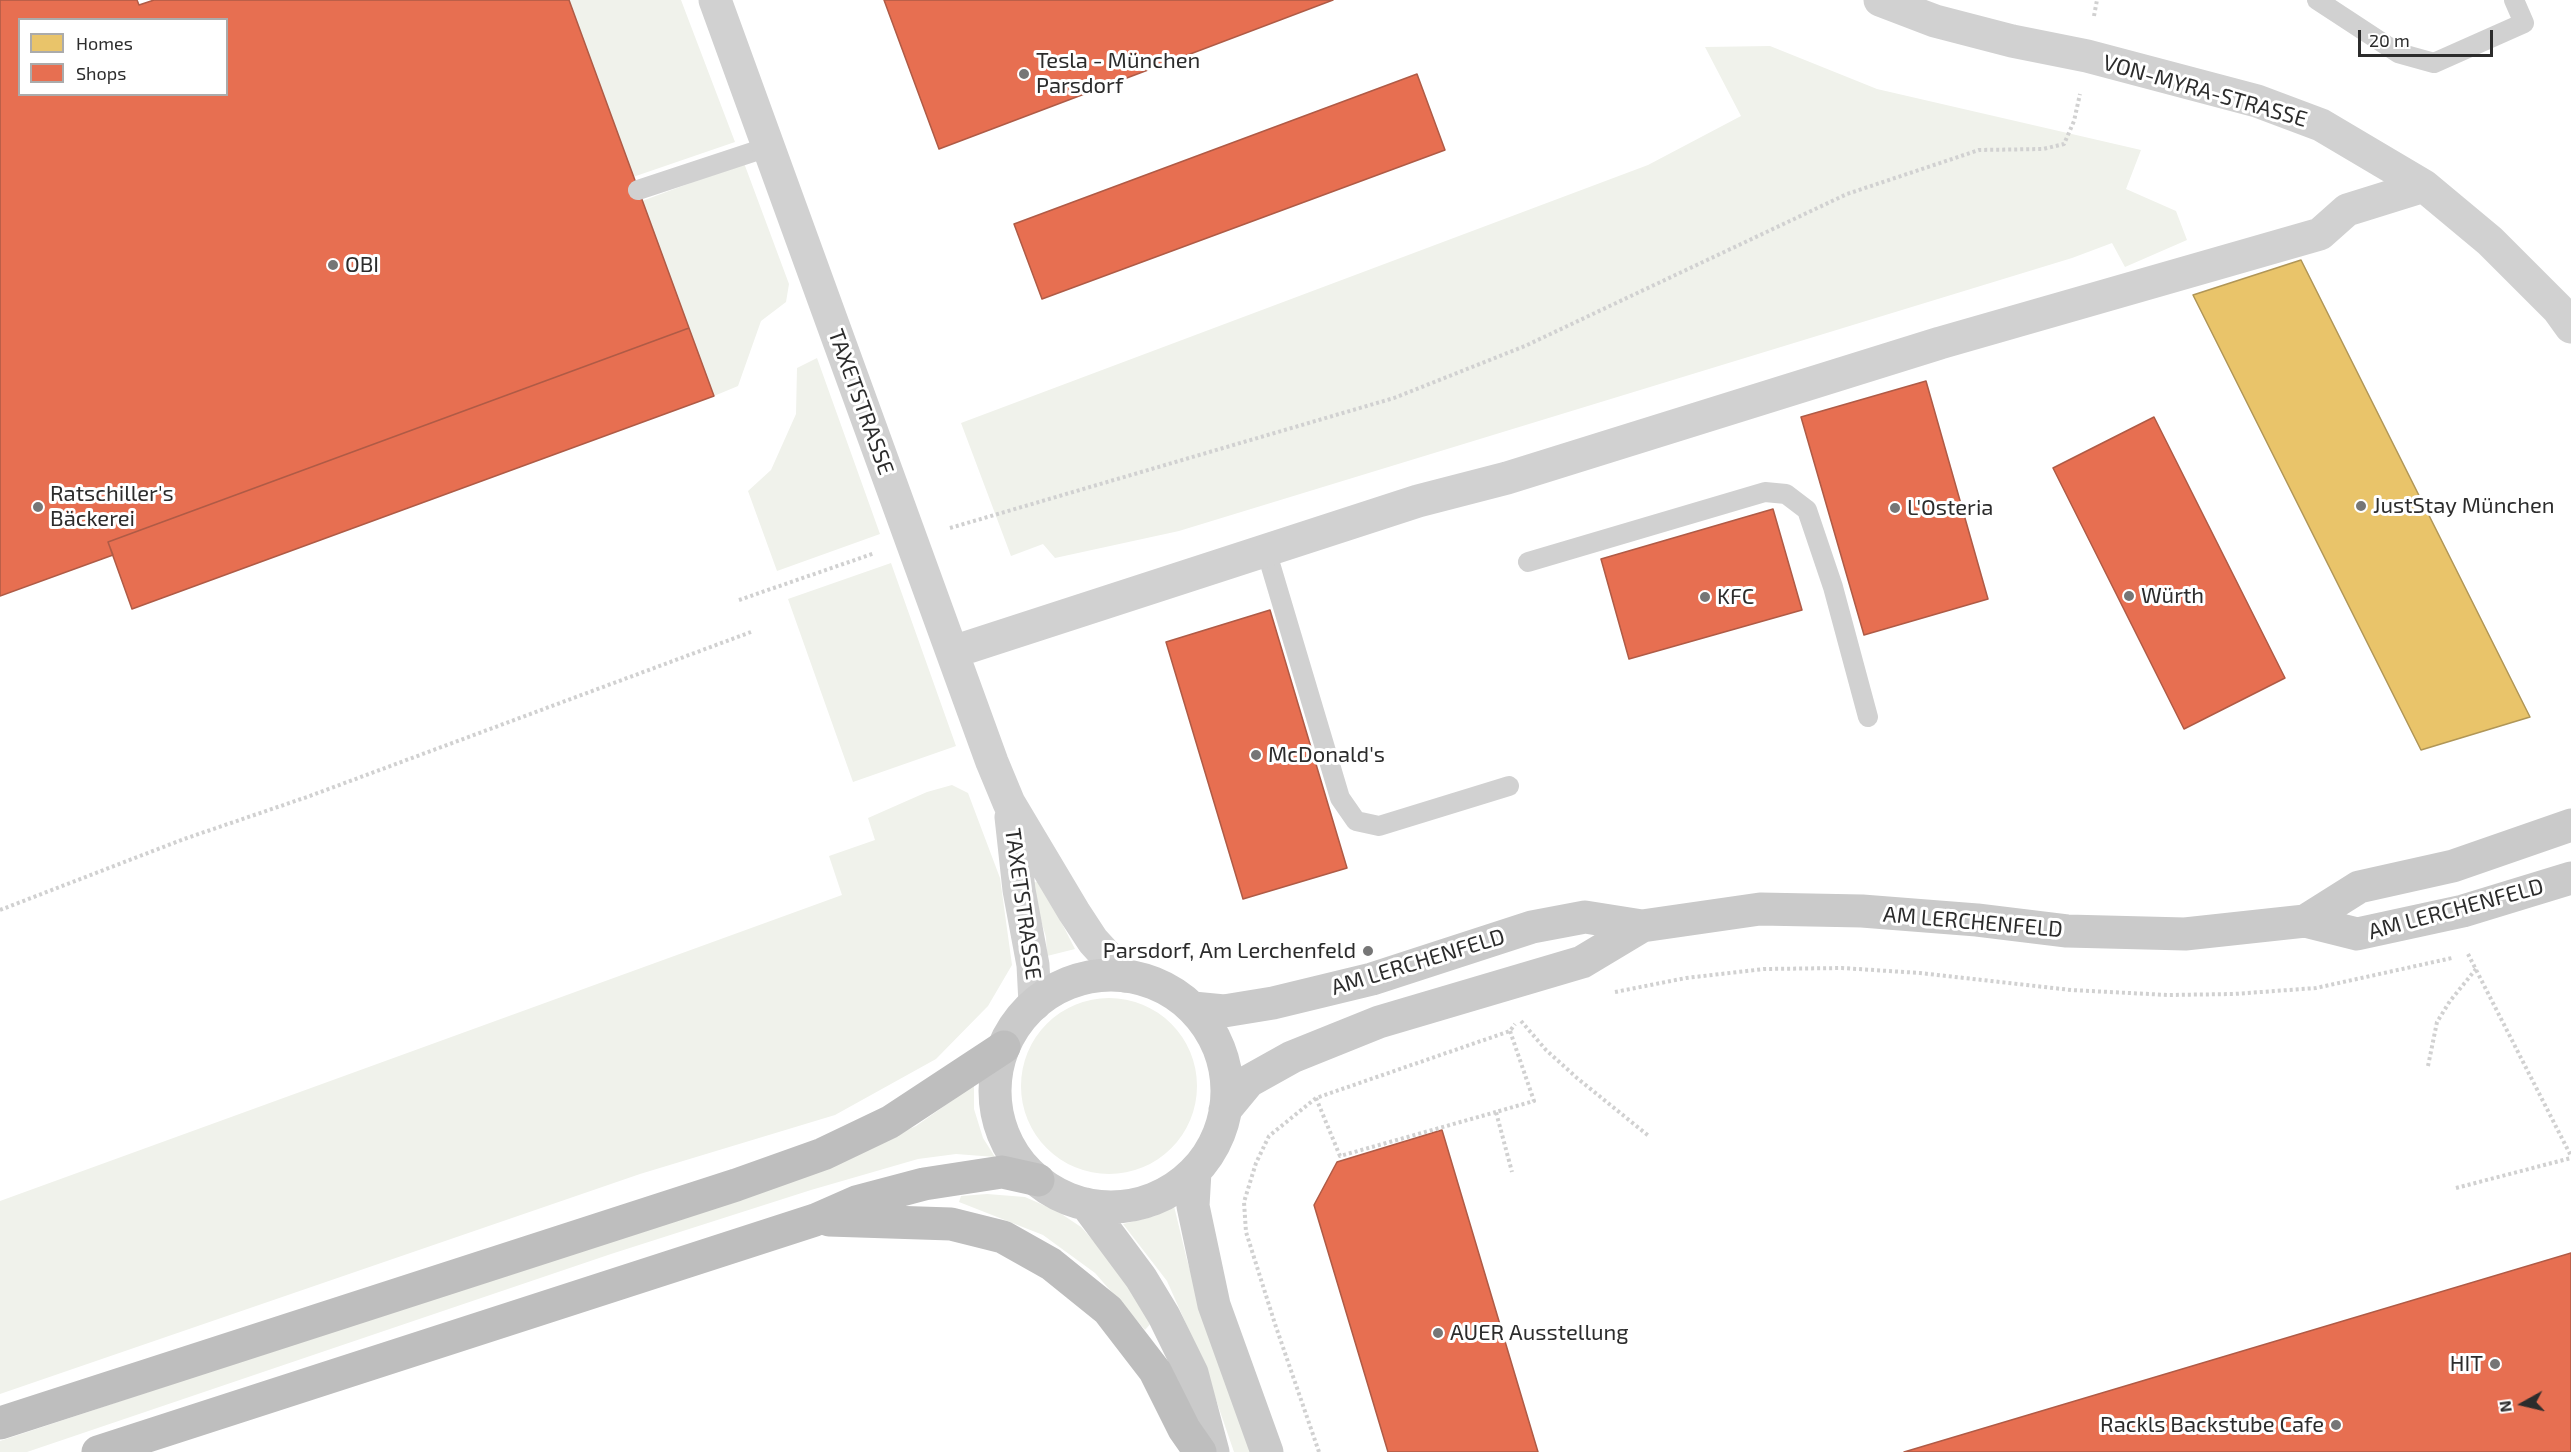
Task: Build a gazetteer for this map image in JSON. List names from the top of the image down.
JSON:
{
  "streets": {
    "street": ["VON-MYRA-STRASSE", "TAXETSTRASSE", "AM LERCHENFELD"]
  },
  "crossings": [
    ["TAXETSTRASSE", "AM LERCHENFELD"]
  ],
  "places": [
    "Tesla - München Parsdorf",
    "OBI",
    "JustStay München",
    "Ratschiller's Bäckerei",
    "L'Osteria",
    "Würth",
    "KFC",
    "McDonald's",
    "Parsdorf, Am Lerchenfeld",
    "AUER Ausstellung",
    "HIT",
    "Rackls Backstube Cafe"
  ],
  "legend": ["Homes", "Shops"],
  "scale_bar": "20 m",
  "north": "left"
}
